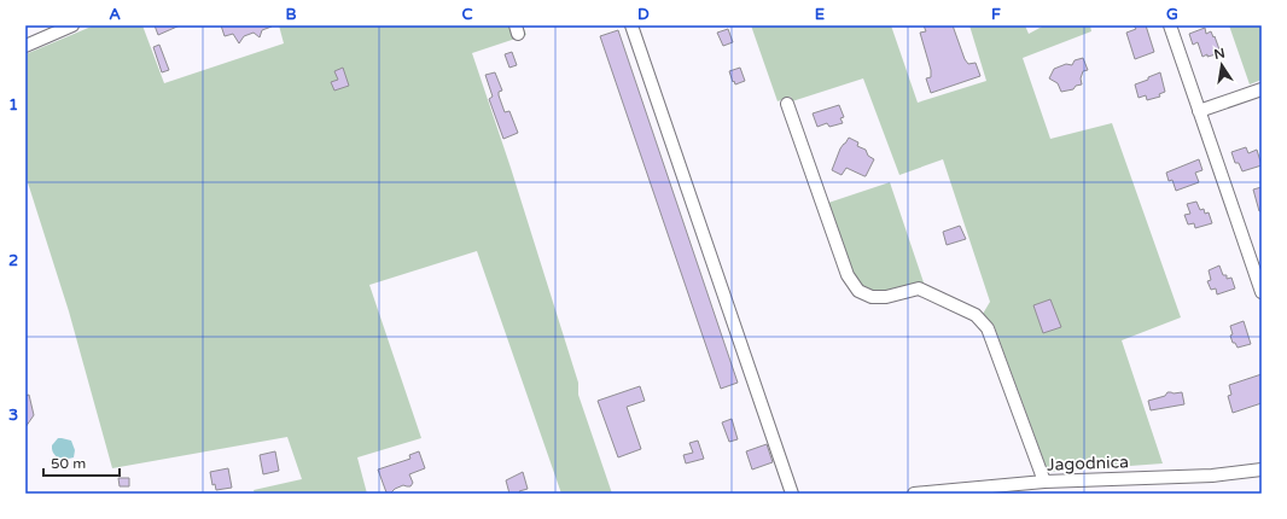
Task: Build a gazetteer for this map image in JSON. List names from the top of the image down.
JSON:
{
  "streets": {
    "street": ["Jagodnica"]
  },
  "scale_bar": "50 m",
  "north": "top",
  "grid": {
    "columns": [
      "A",
      "B",
      "C",
      "D",
      "E",
      "F",
      "G"
    ],
    "rows": ["1", "2", "3"]
  }
}
